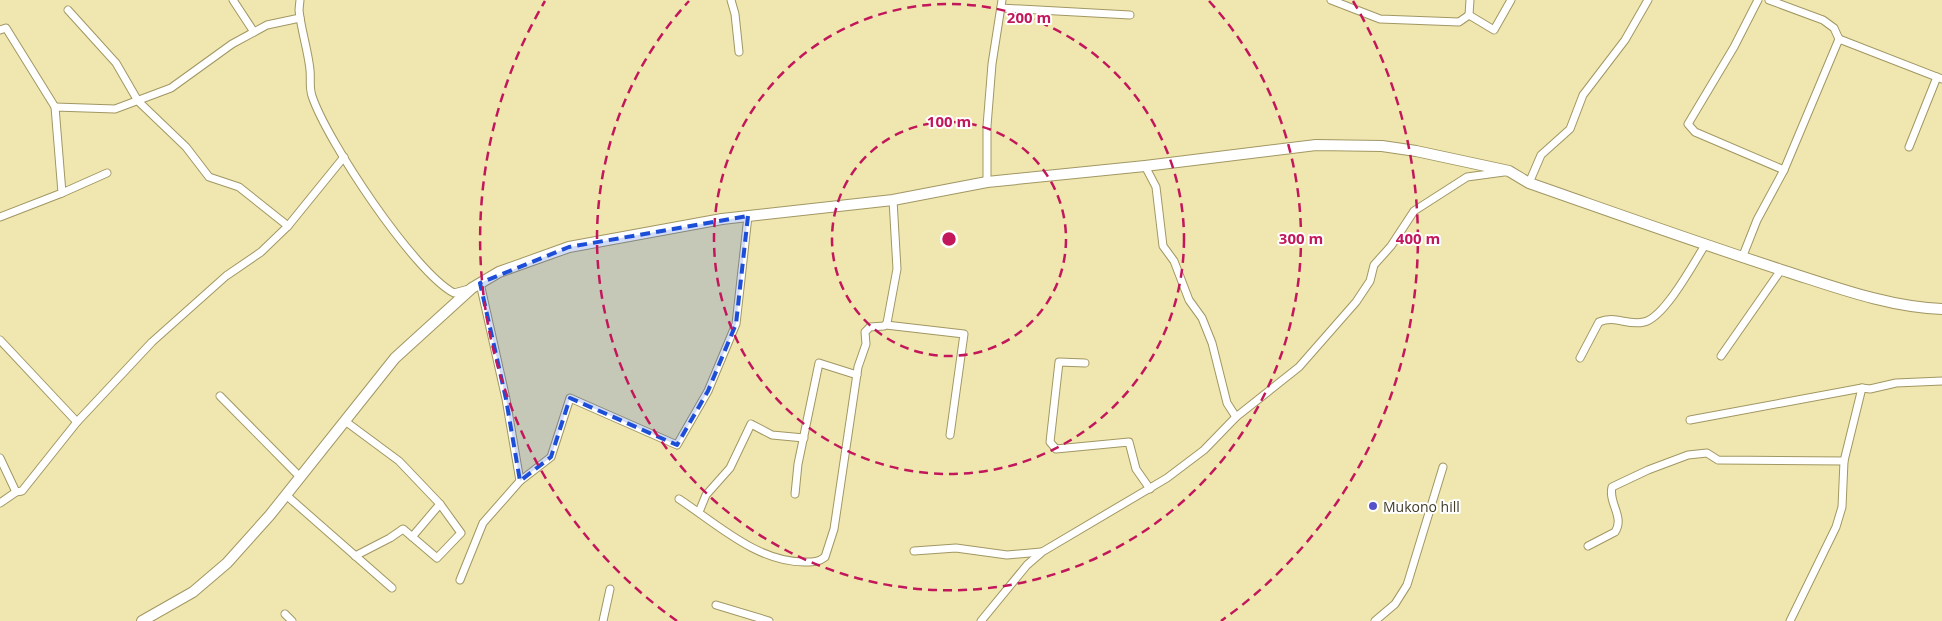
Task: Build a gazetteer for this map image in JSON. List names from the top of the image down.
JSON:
{
  "places": ["Mukono hill"],
  "rings": [
    "200 m",
    "100 m",
    "300 m",
    "400 m"
  ]
}
